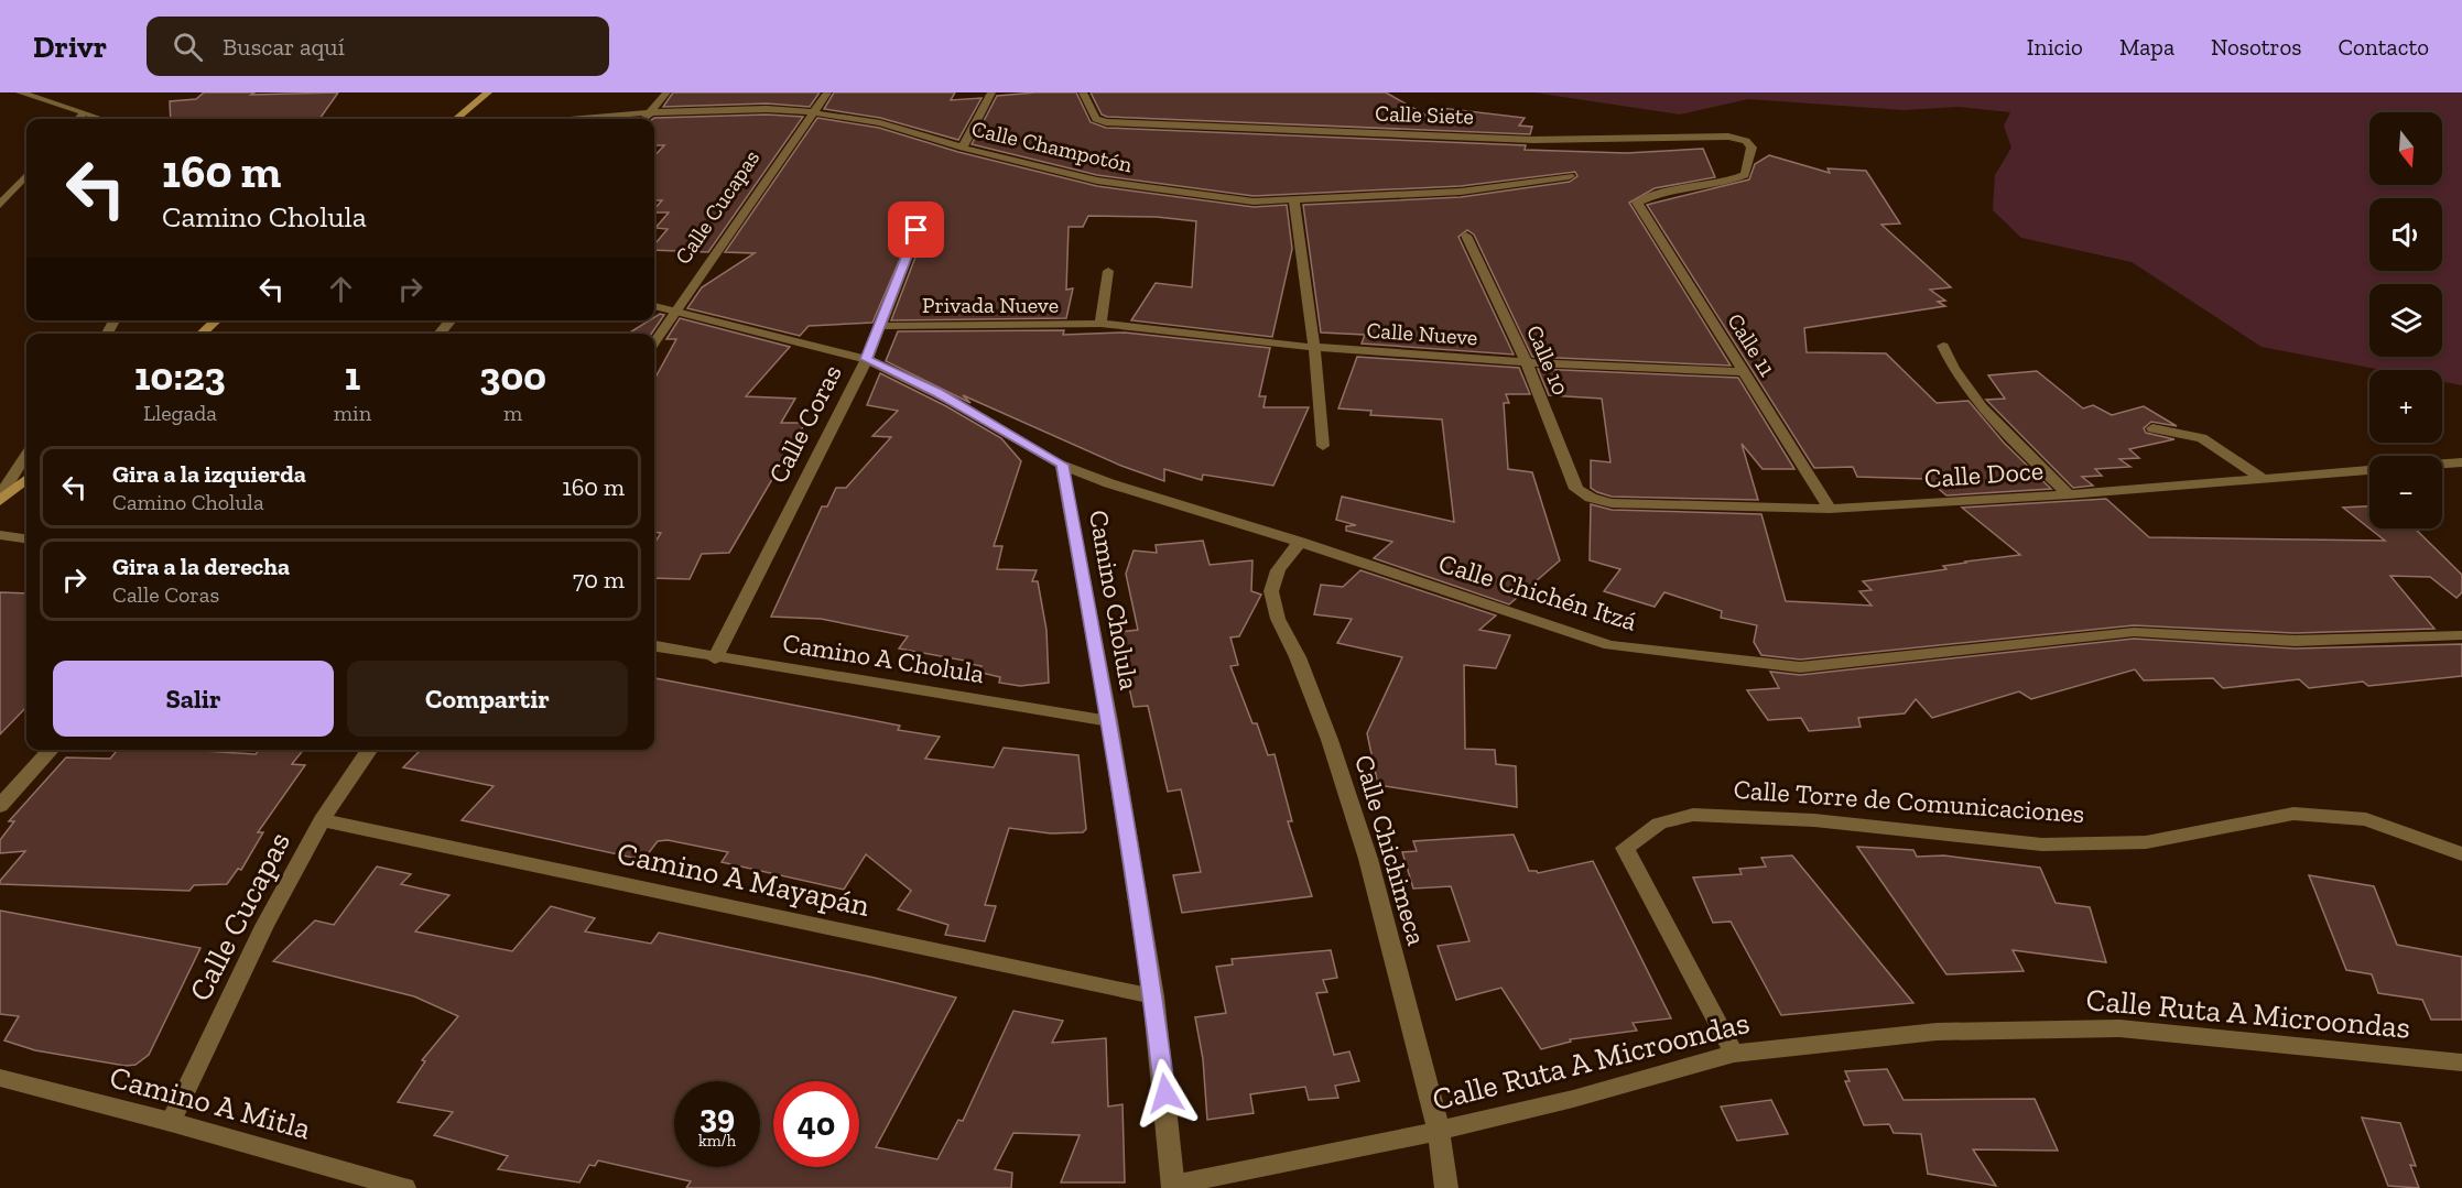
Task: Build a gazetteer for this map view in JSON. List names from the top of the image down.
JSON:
{
  "streets": {
    "street": [
      "Calle Siete",
      "Calle Champotón",
      "Calle Cucapas",
      "Privada Nueve",
      "Calle Nueve",
      "Calle 11",
      "Calle 10",
      "Calle Coras",
      "Calle Doce",
      "Calle Chichén Itzá",
      "Camino Cholula",
      "Camino A Cholula",
      "Calle Torre de Comunicaciones",
      "Calle Chichimeca",
      "Camino A Mayapán",
      "Calle Ruta A Microondas",
      "Camino A Mitla"
    ]
  },
  "crossings": [
    ["Calle Siete", "Calle 11"],
    ["Calle Champotón", "Calle Cucapas"],
    ["Calle Cucapas", "Camino A Mayapán"],
    ["Calle Cucapas", "Camino A Mitla"],
    ["Privada Nueve", "Calle Nueve"],
    ["Privada Nueve", "Calle Coras"],
    ["Calle Nueve", "Calle 11"],
    ["Calle Nueve", "Calle 10"],
    ["Calle 11", "Calle Doce"],
    ["Calle 10", "Calle Doce"],
    ["Calle Coras", "Camino A Cholula"],
    ["Calle Chichén Itzá", "Camino Cholula"],
    ["Calle Chichén Itzá", "Calle Chichimeca"],
    ["Camino Cholula", "Camino A Cholula"],
    ["Camino Cholula", "Camino A Mayapán"],
    ["Camino Cholula", "Calle Ruta A Microondas"],
    ["Calle Torre de Comunicaciones", "Calle Ruta A Microondas"],
    ["Calle Chichimeca", "Calle Ruta A Microondas"]
  ],
  "north": "bottom",
  "page": {
    "header": "Drivr",
    "search": "Buscar aquí",
    "nav": [
      "Inicio",
      "Mapa",
      "Nosotros",
      "Contacto"
    ],
    "map_buttons": ["+", "−"],
    "turn": ["160 m", "Camino Cholula"],
    "eta": [
      "10:23",
      "Llegada",
      "1",
      "min",
      "300",
      "m"
    ],
    "list": [
      {
        "name": "Gira a la izquierda",
        "note": "Camino Cholula",
        "value": "160 m"
      },
      {
        "name": "Gira a la derecha",
        "note": "Calle Coras",
        "value": "70 m"
      }
    ],
    "buttons": ["Salir", "Compartir"],
    "speed": "39 km/h",
    "limit": "40"
  }
}
